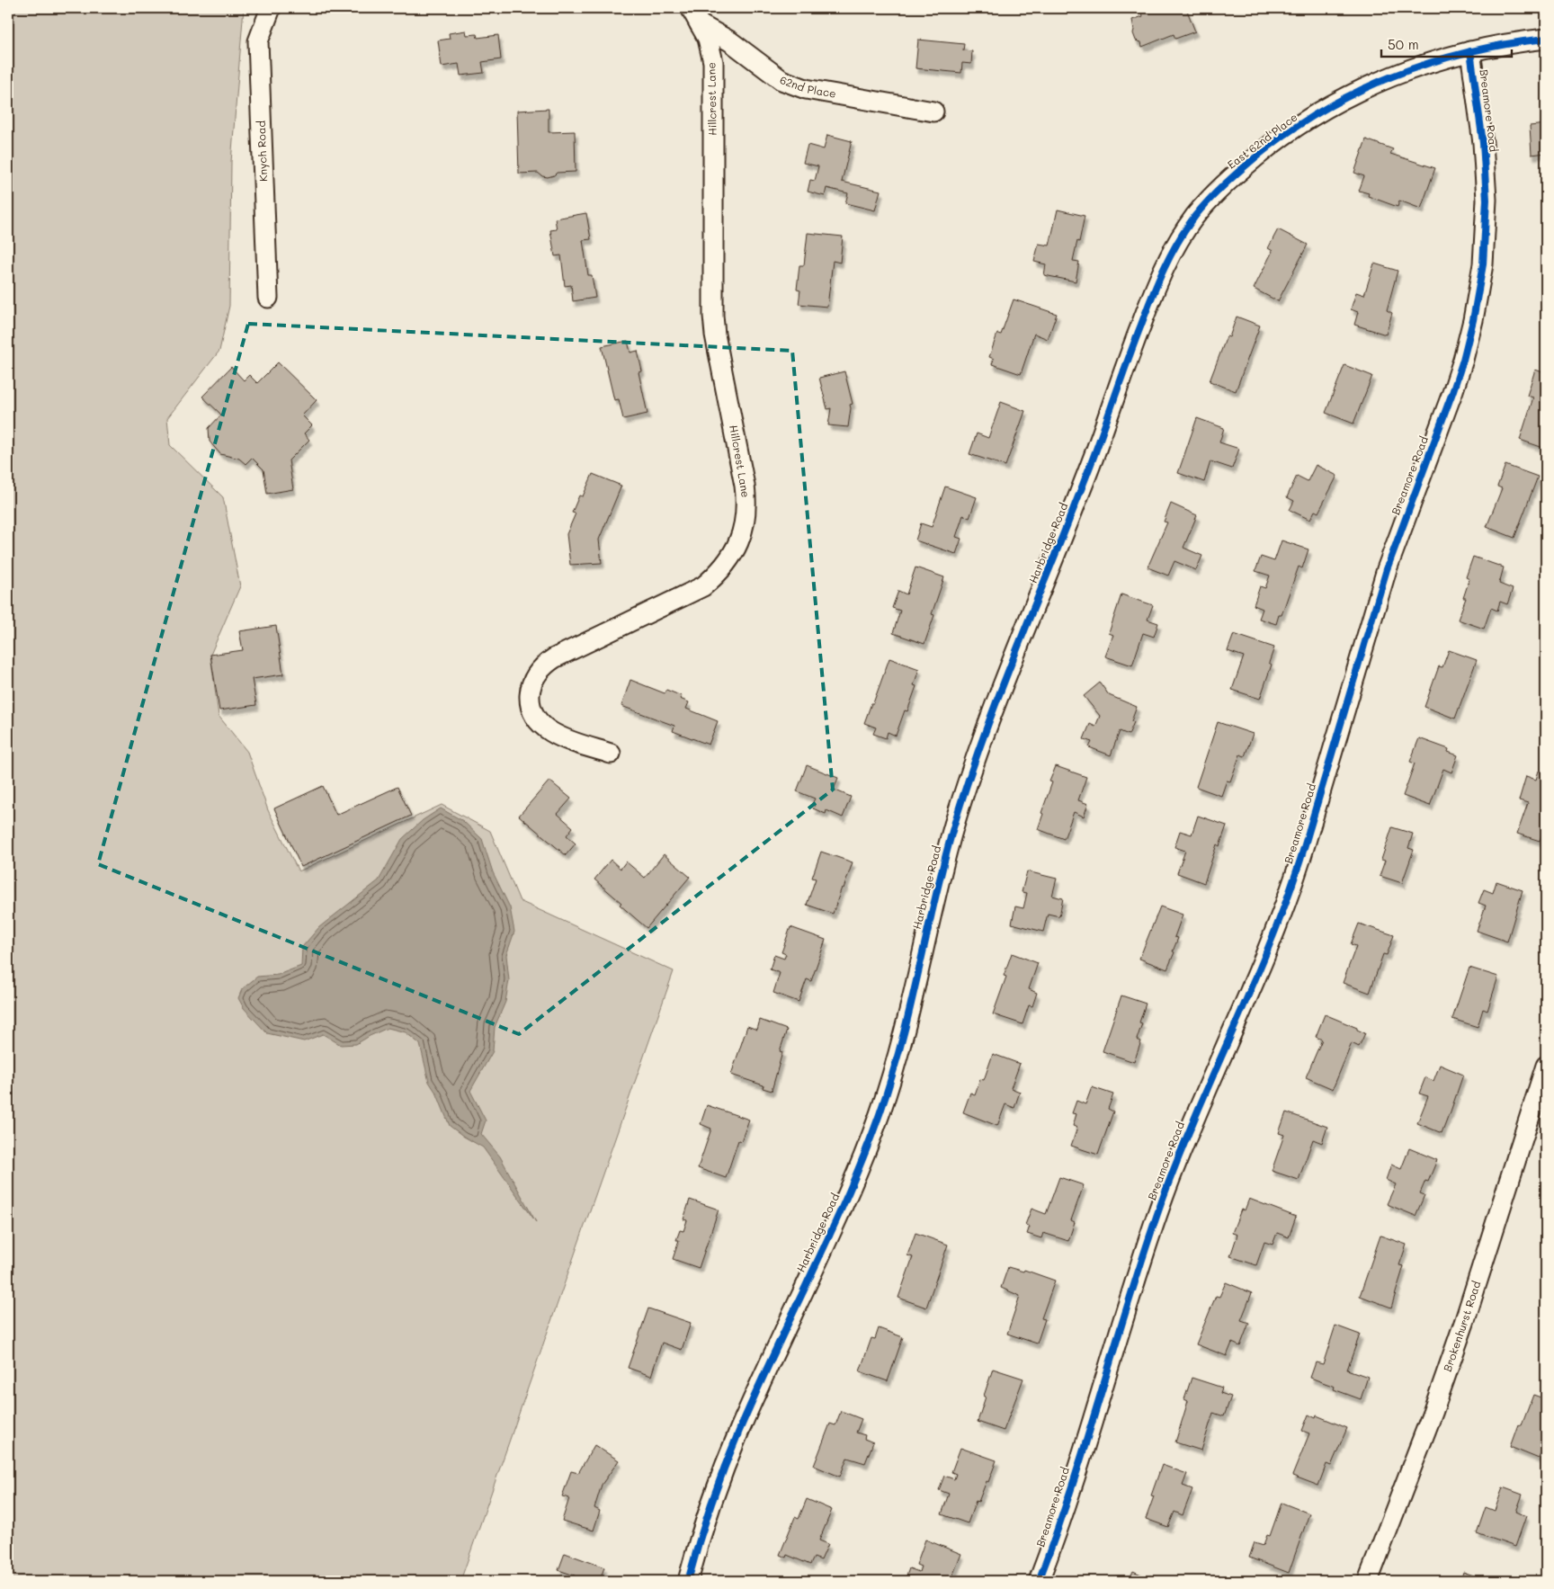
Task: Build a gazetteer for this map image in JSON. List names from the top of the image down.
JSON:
{
  "streets": {
    "street": [
      "62nd Place",
      "Hillcrest Lane",
      "Breamore Road",
      "East 62nd Place",
      "Knych Road",
      "Harbridge Road",
      "Brokenhurst Road"
    ]
  },
  "crossings": [
    ["62nd Place", "Hillcrest Lane"],
    ["Breamore Road", "East 62nd Place"],
    ["East 62nd Place", "Harbridge Road"]
  ],
  "scale_bar": "50 m"
}
